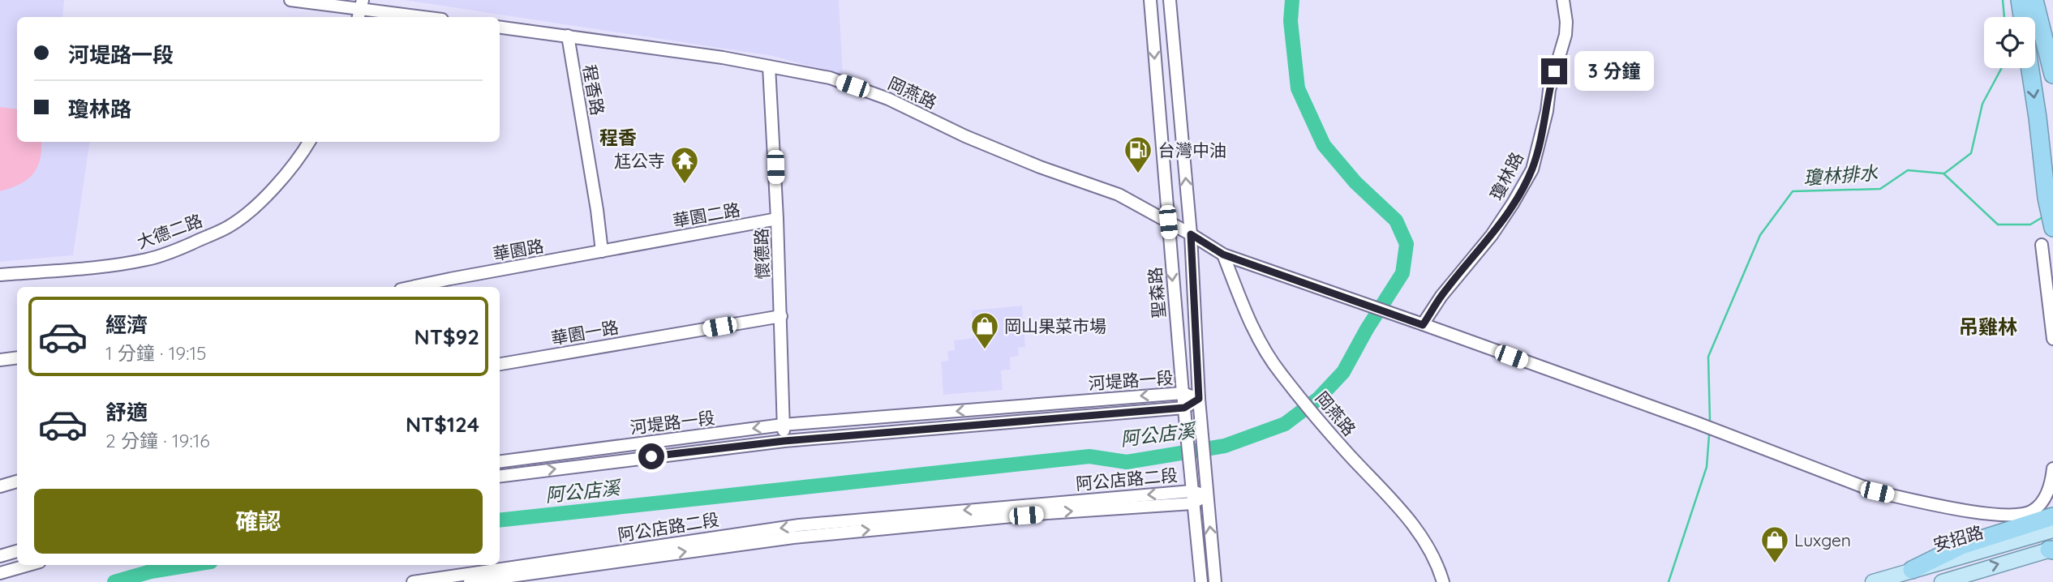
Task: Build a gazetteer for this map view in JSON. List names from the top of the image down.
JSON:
{
  "streets": {
    "main road": ["安招路"],
    "street": [
      "程香路",
      "岡燕路",
      "瓊林路",
      "華園二路",
      "大德二路",
      "華園路",
      "懷德路",
      "聖森路",
      "華園一路",
      "河堤路一段",
      "阿公店路二段"
    ]
  },
  "crossings": [
    ["程香路", "岡燕路"],
    ["程香路", "華園路"],
    ["岡燕路", "瓊林路"],
    ["岡燕路", "懷德路"],
    ["岡燕路", "聖森路"],
    ["華園二路", "華園路"],
    ["華園二路", "懷德路"],
    ["懷德路", "華園一路"],
    ["懷德路", "河堤路一段"],
    ["聖森路", "河堤路一段"],
    ["聖森路", "阿公店路二段"]
  ],
  "districts": ["程香", "吊雞林"],
  "water": ["瓊林排水", "阿公店溪"],
  "places": {
    "fuel station": ["台灣中油"],
    "temple": ["尪公寺"],
    "shop": ["岡山果菜市場", "Luxgen"]
  },
  "page": {
    "banner": ["河堤路一段", "瓊林路"],
    "bubble": "3 分鐘",
    "list": [
      {
        "name": "經濟",
        "note": "1 分鐘 · 19:15",
        "value": "NT$92"
      },
      {
        "name": "舒適",
        "note": "2 分鐘 · 19:16",
        "value": "NT$124"
      }
    ],
    "buttons": "確認"
  }
}
